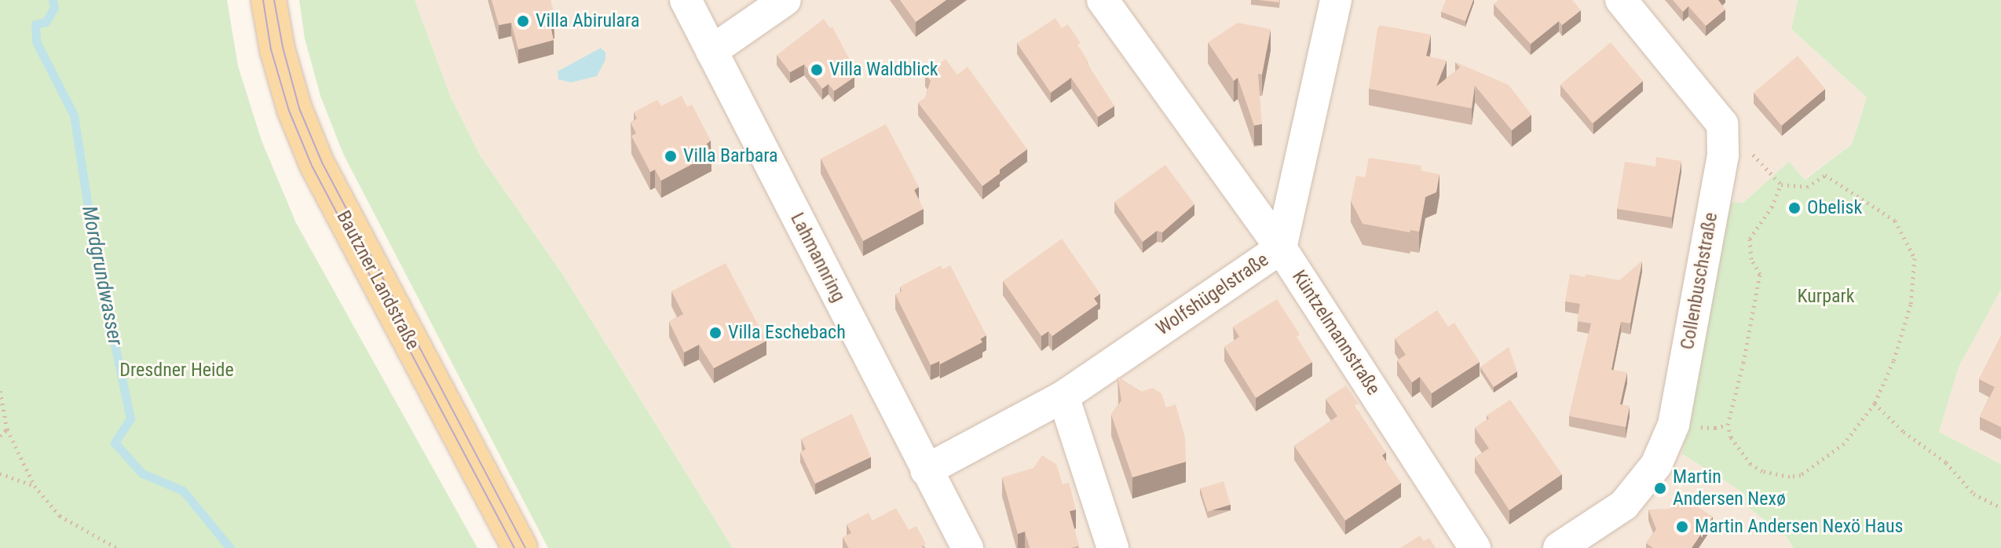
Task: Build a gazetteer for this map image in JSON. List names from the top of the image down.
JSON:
{
  "streets": {
    "main road": ["Bautzner Landstraße"],
    "street": [
      "Lahmannring",
      "Collenbuschstraße",
      "Wolfshügelstraße",
      "Küntzelmannstraße"
    ]
  },
  "crossings": [
    ["Lahmannring", "Wolfshügelstraße"],
    ["Wolfshügelstraße", "Küntzelmannstraße"]
  ],
  "water": ["Mordgrundwasser"],
  "parks": ["Kurpark", "Dresdner Heide"],
  "places": [
    "Villa Abirulara",
    "Villa Waldblick",
    "Villa Barbara",
    "Obelisk",
    "Villa Eschebach",
    "Martin Andersen Nexø",
    "Martin Andersen Nexö Haus"
  ]
}
